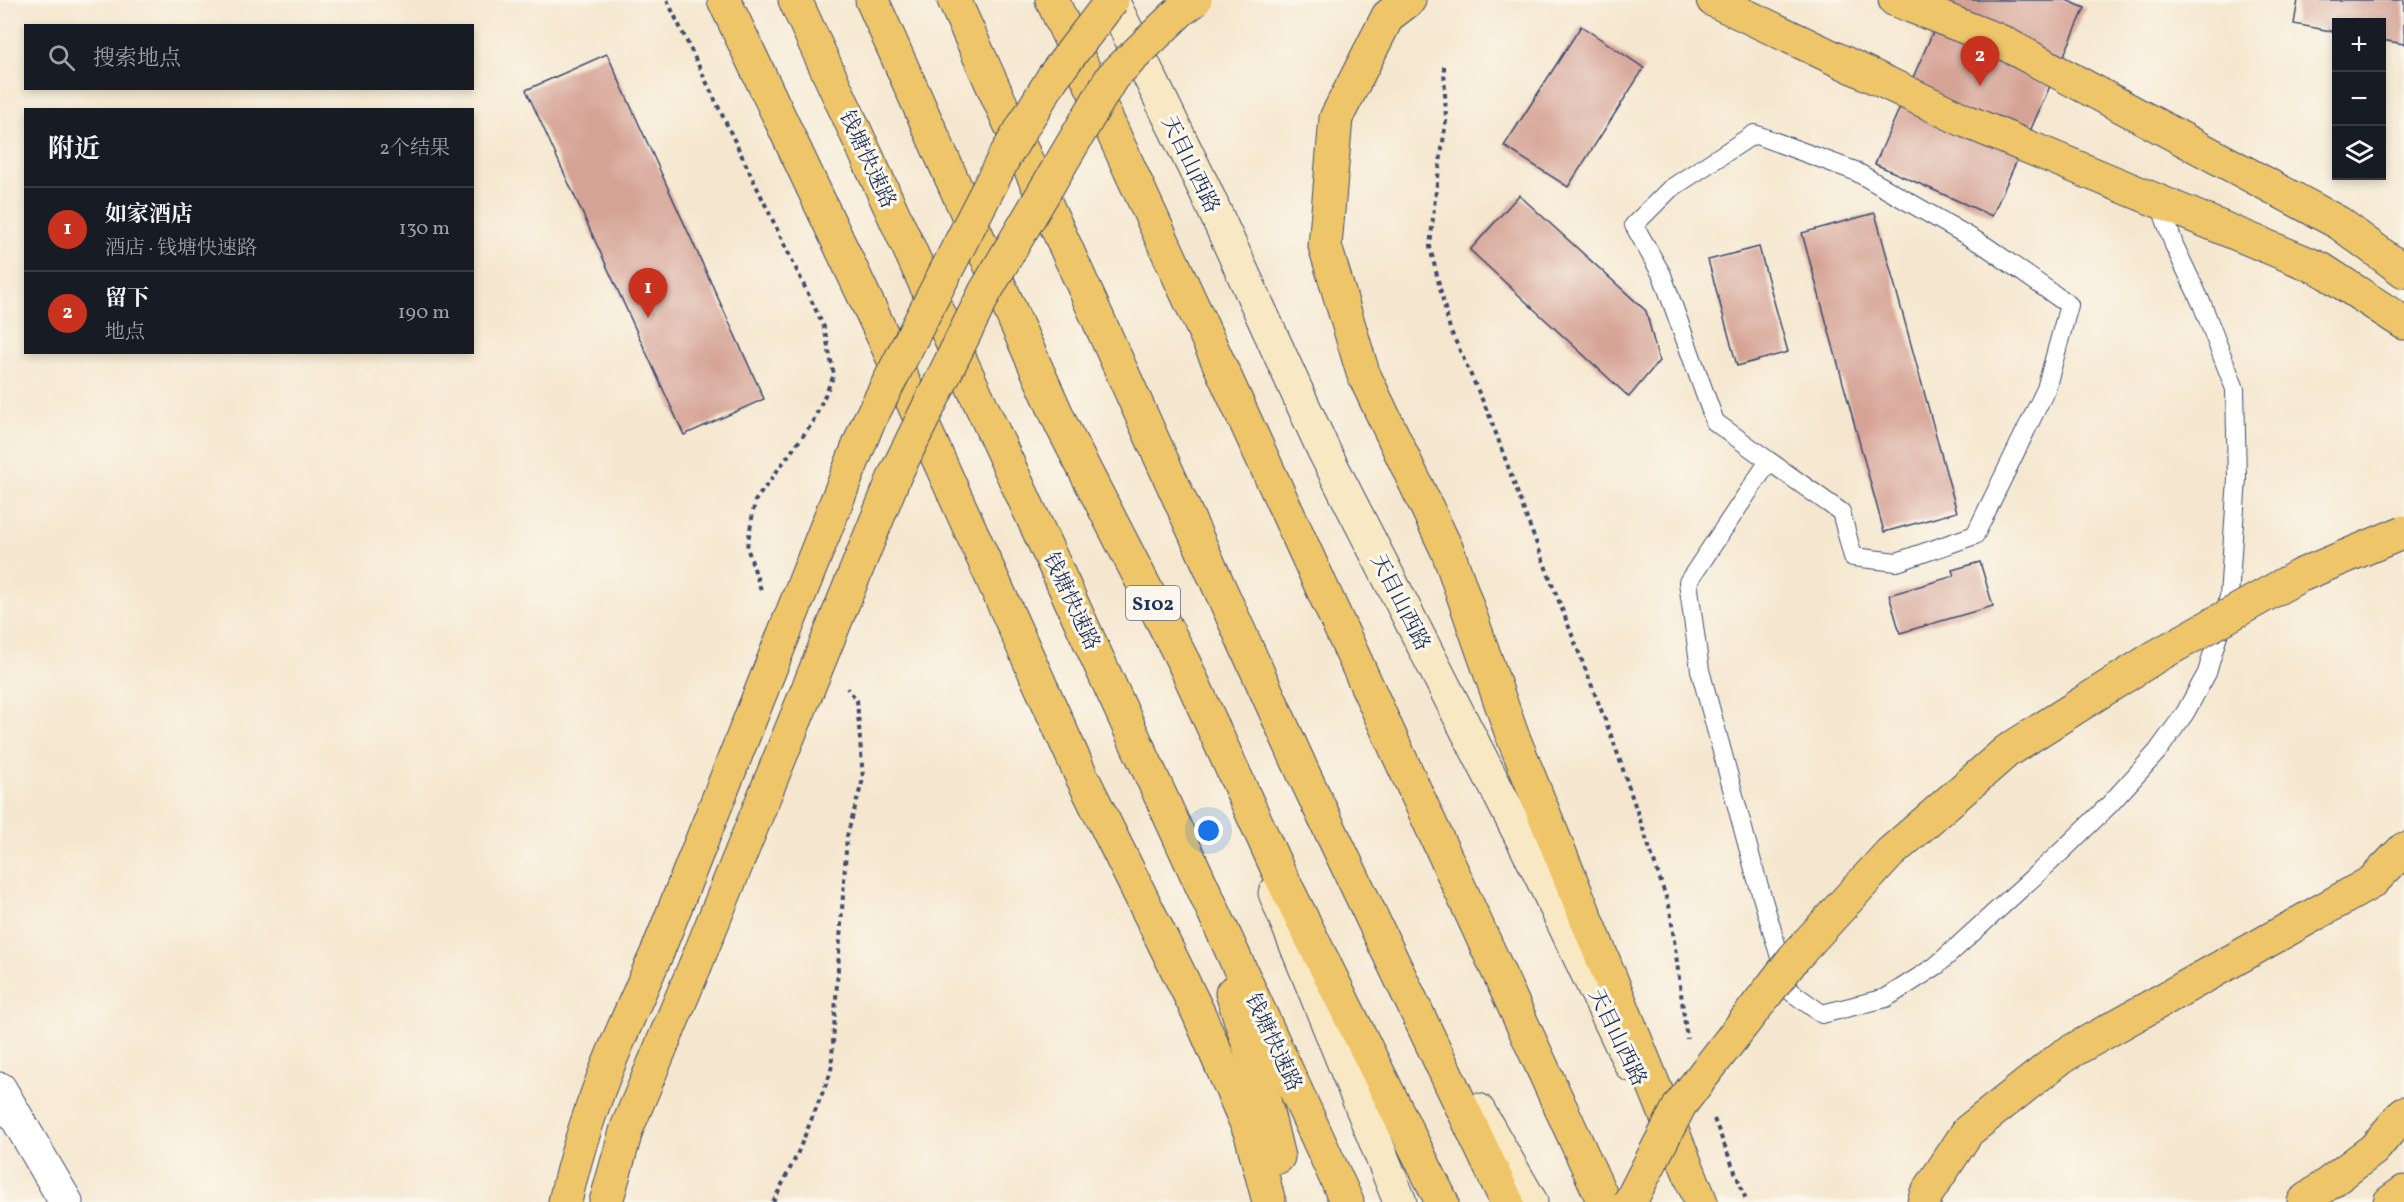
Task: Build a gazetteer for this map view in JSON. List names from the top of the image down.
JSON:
{
  "streets": {
    "main road": ["钱塘快速路", "天目山西路", "S102"]
  },
  "page": {
    "map_buttons": ["+", "−"],
    "search": "搜索地点",
    "pins": ["2", "1"],
    "heading": ["附近", "2个结果"],
    "list": [
      {
        "mark": "1",
        "name": "如家酒店",
        "note": "酒店 · 钱塘快速路",
        "value": "130 m"
      },
      {
        "mark": "2",
        "name": "留下",
        "note": "地点",
        "value": "190 m"
      }
    ]
  }
}
